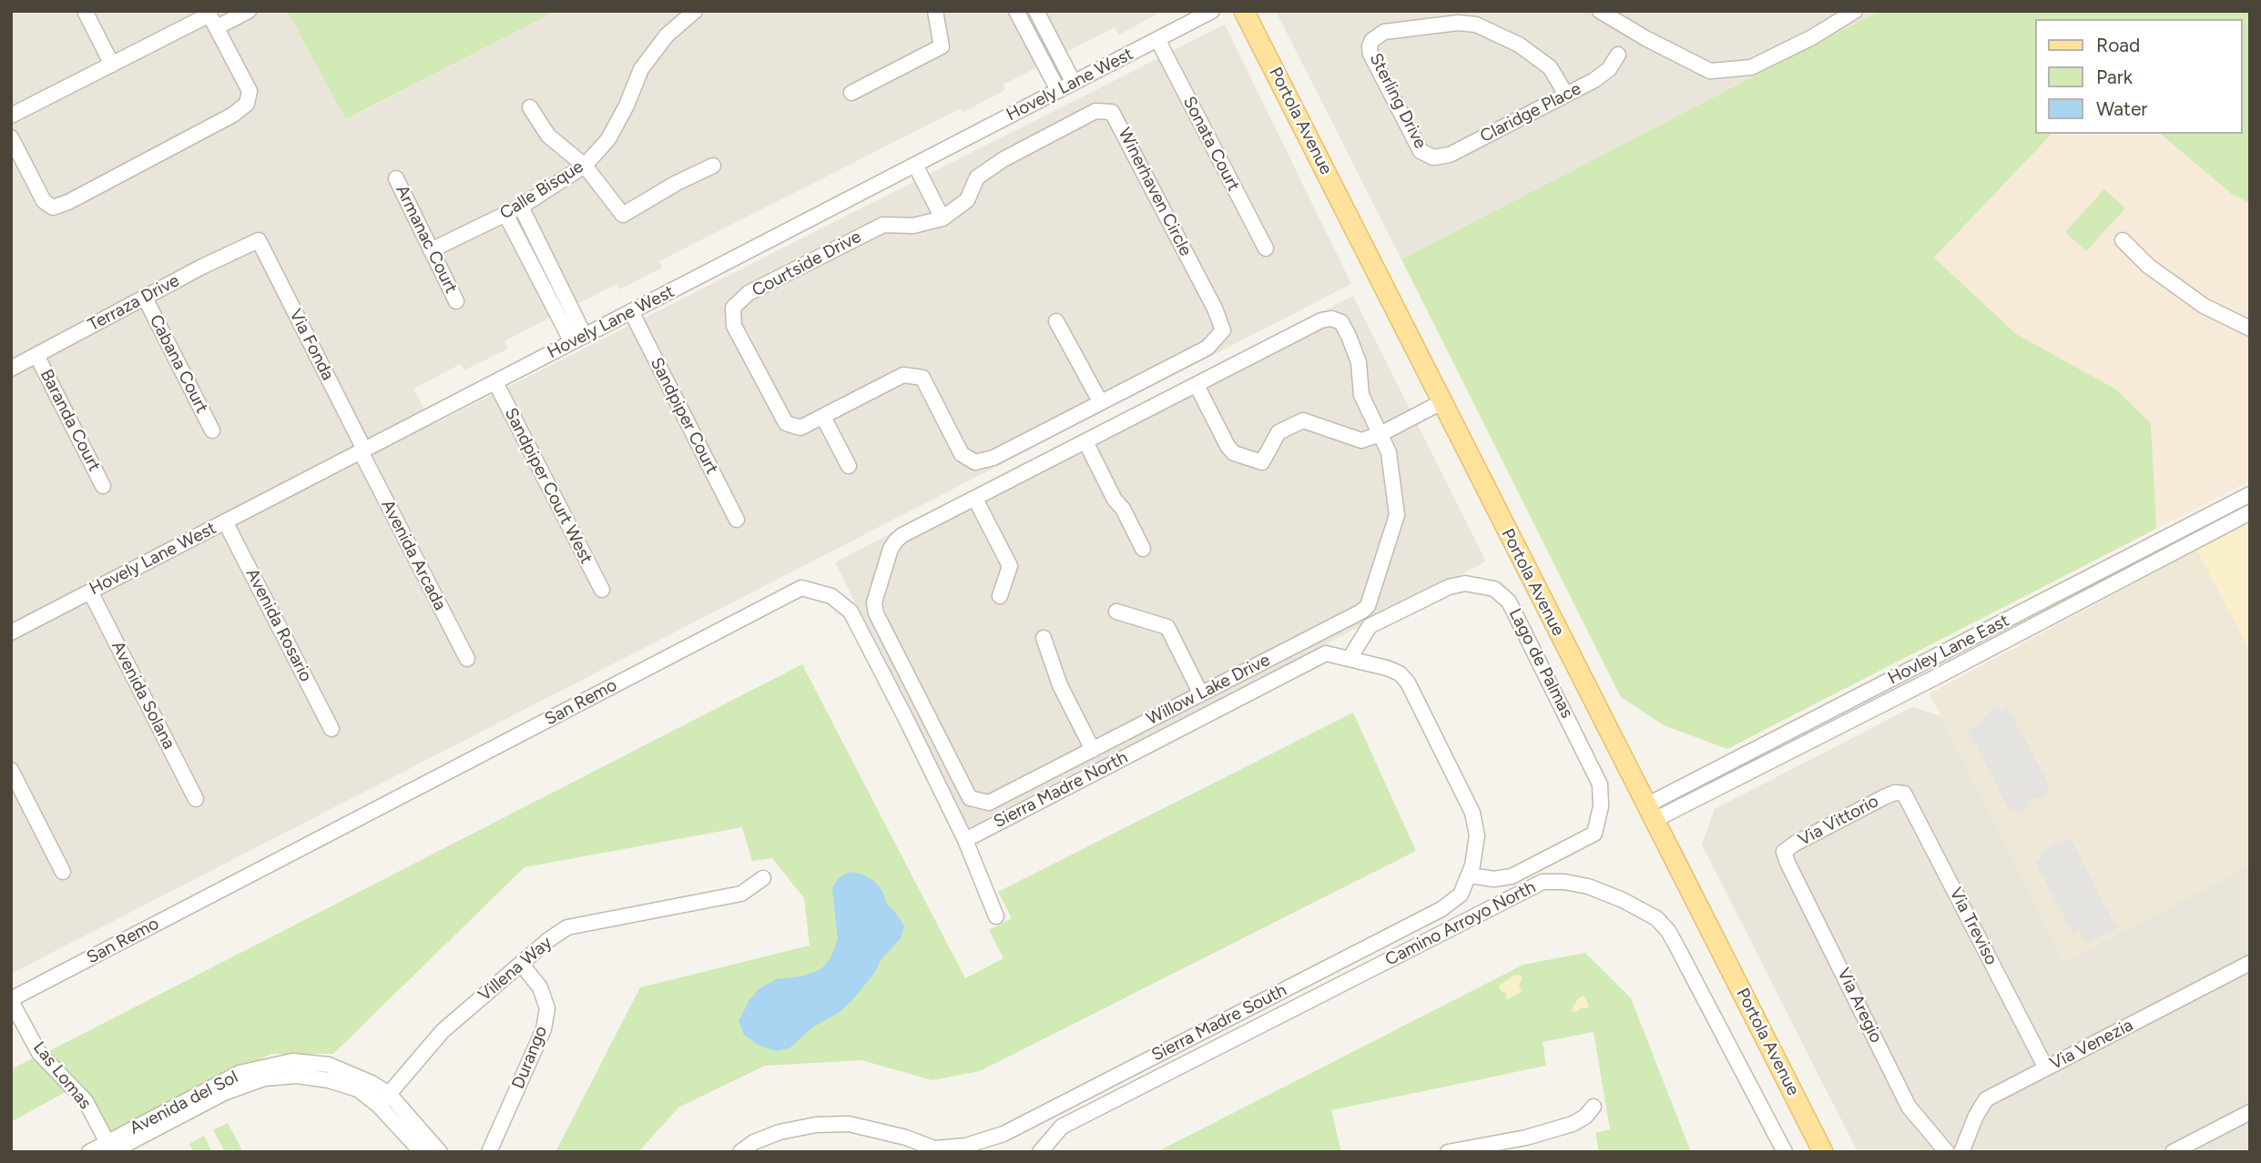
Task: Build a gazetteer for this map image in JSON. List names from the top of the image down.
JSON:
{
  "streets": {
    "main road": ["Portola Avenue"],
    "street": [
      "Hovely Lane West",
      "Sterling Drive",
      "Claridge Place",
      "Sonata Court",
      "Calle Bisque",
      "Winerhaven Circle",
      "Armanac Court",
      "Courtside Drive",
      "Terraza Drive",
      "Via Fonda",
      "Cabana Court",
      "Sandpiper Court",
      "Baranda Court",
      "Sandpiper Court West",
      "Avenida Arcada",
      "Avenida Rosario",
      "Hovley Lane East",
      "Lago de Palmas",
      "Willow Lake Drive",
      "Avenida Solana",
      "San Remo",
      "Sierra Madre North",
      "Via Vittorio",
      "Camino Arroyo North",
      "Via Treviso",
      "Villena Way",
      "Via Aregio",
      "Sierra Madre South",
      "Via Venezia",
      "Durango",
      "Las Lomas",
      "Avenida del Sol"
    ]
  },
  "crossings": [
    ["Hovely Lane West", "Sonata Court"],
    ["Hovely Lane West", "Via Fonda"],
    ["Hovely Lane West", "Sandpiper Court"],
    ["Hovely Lane West", "Sandpiper Court West"],
    ["Hovely Lane West", "Avenida Arcada"],
    ["Hovely Lane West", "Avenida Rosario"],
    ["Hovely Lane West", "Avenida Solana"],
    ["Sterling Drive", "Claridge Place"],
    ["Portola Avenue", "Hovley Lane East"],
    ["Calle Bisque", "Armanac Court"],
    ["Winerhaven Circle", "Courtside Drive"],
    ["Terraza Drive", "Via Fonda"],
    ["Terraza Drive", "Cabana Court"],
    ["Terraza Drive", "Baranda Court"],
    ["Via Fonda", "Avenida Arcada"],
    ["Lago de Palmas", "Sierra Madre North"],
    ["Lago de Palmas", "Sierra Madre South"],
    ["San Remo", "Sierra Madre North"],
    ["San Remo", "Las Lomas"],
    ["Sierra Madre North", "Sierra Madre South"],
    ["Via Vittorio", "Via Treviso"],
    ["Via Vittorio", "Via Aregio"],
    ["Via Treviso", "Via Venezia"],
    ["Villena Way", "Durango"],
    ["Villena Way", "Avenida del Sol"],
    ["Las Lomas", "Avenida del Sol"]
  ],
  "legend": ["Road", "Park", "Water"]
}
